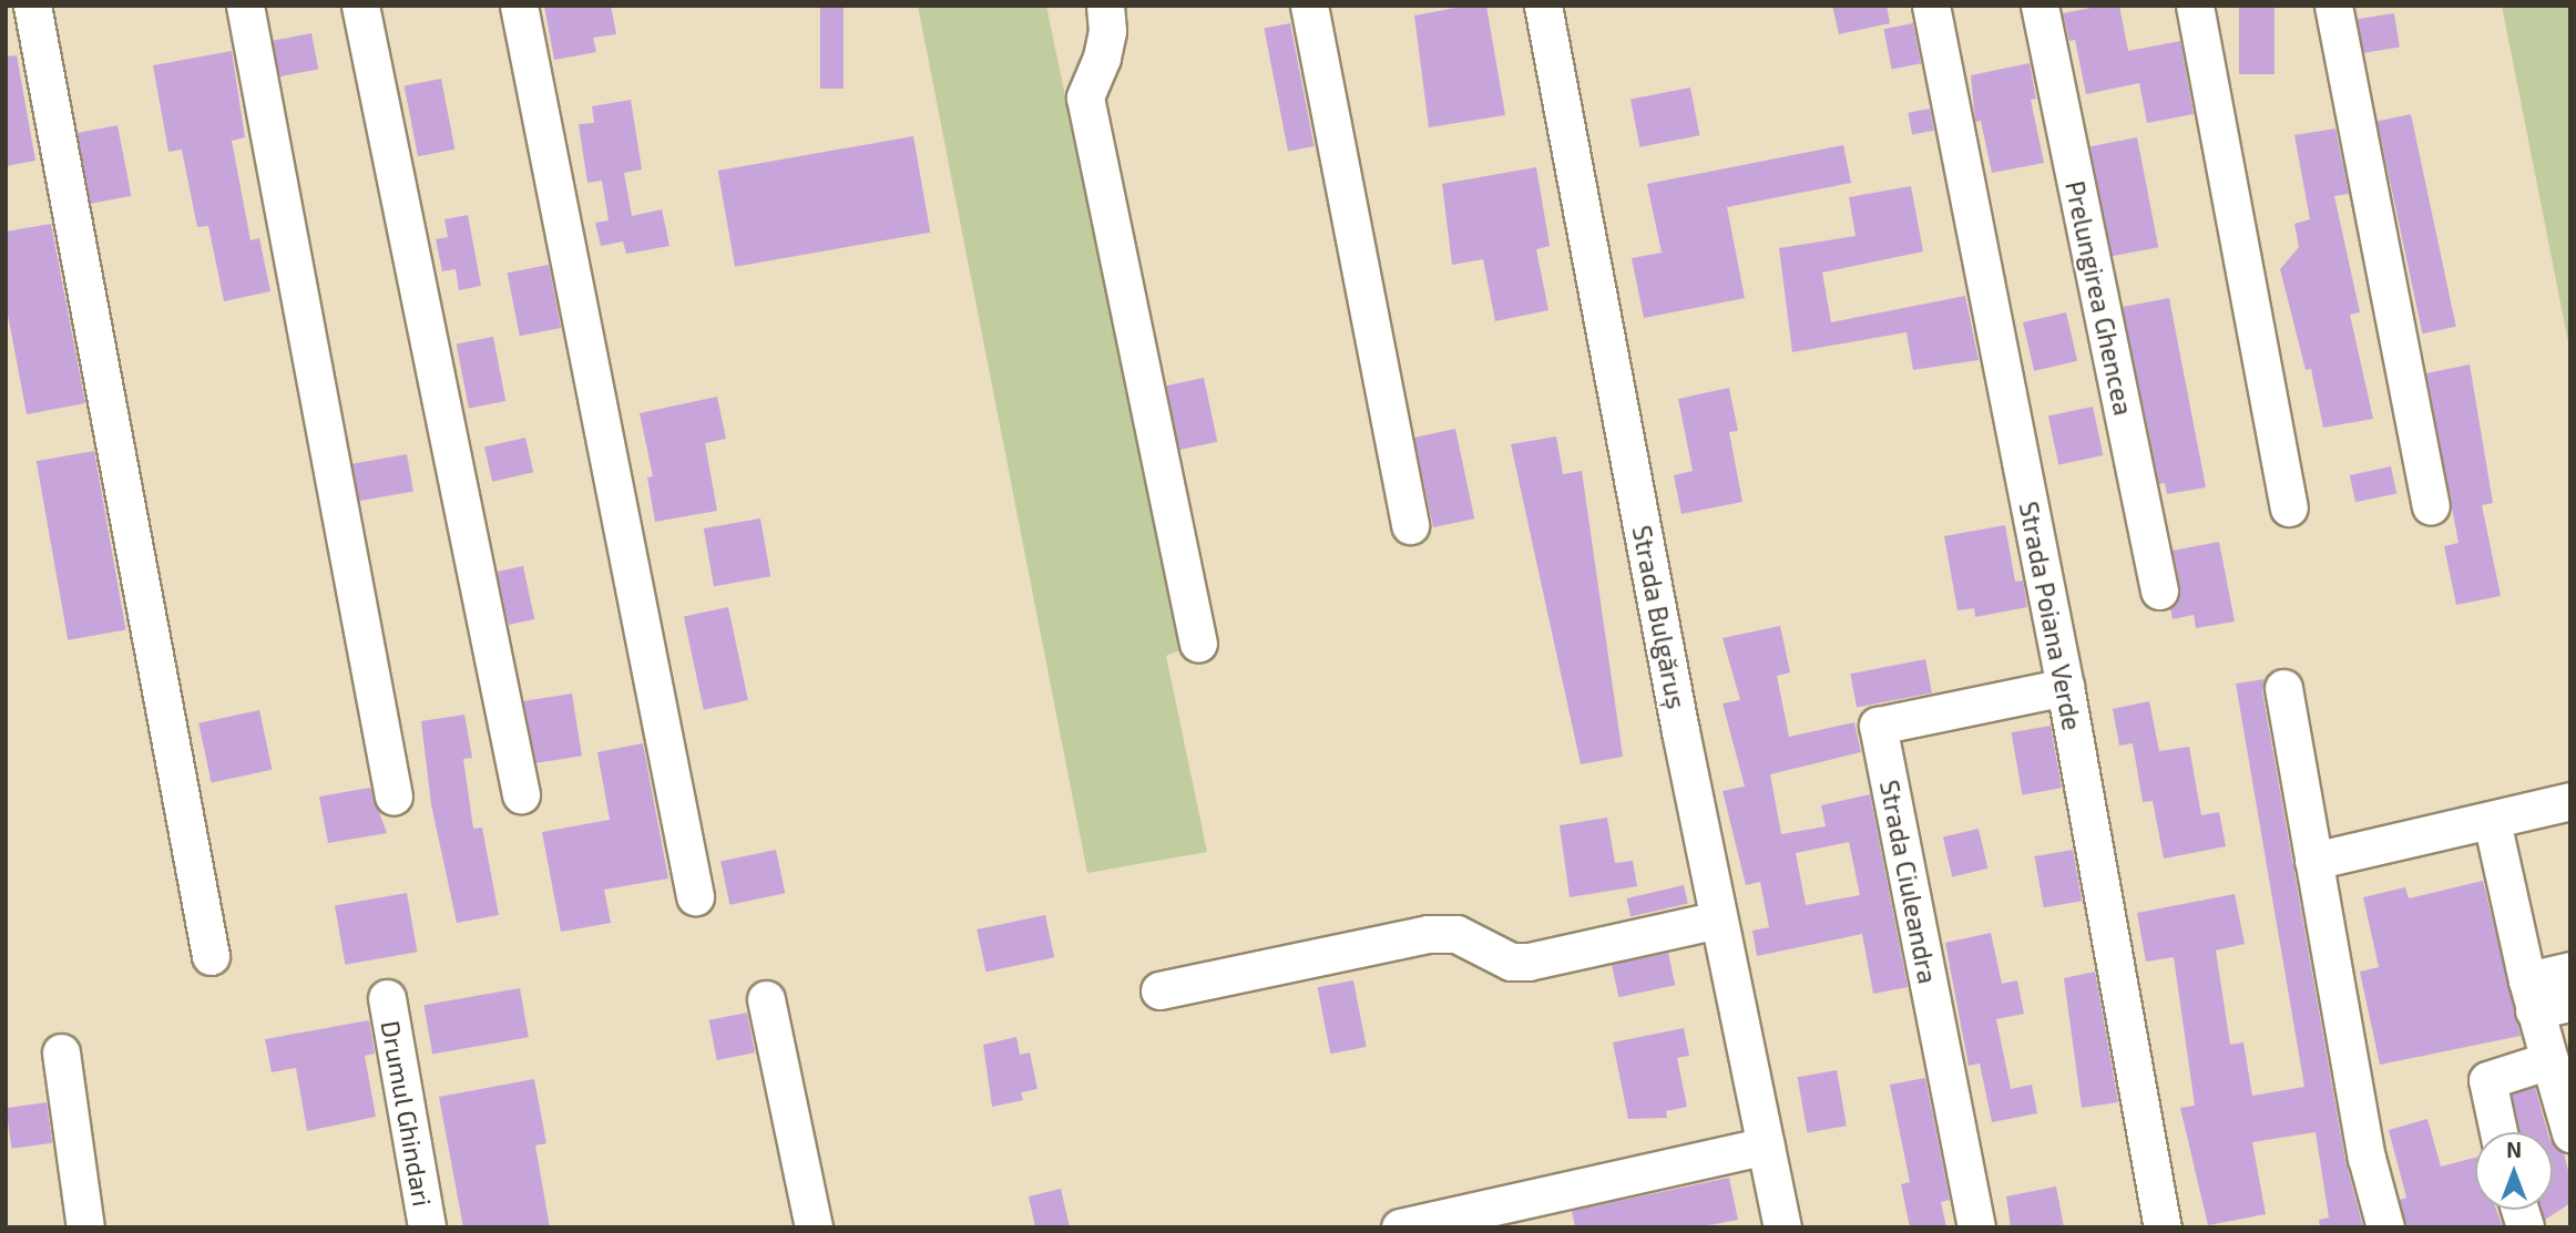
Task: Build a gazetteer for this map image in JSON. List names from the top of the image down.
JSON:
{
  "streets": {
    "street": [
      "Prelungirea Ghencea",
      "Strada Poiana Verde",
      "Strada Bulgăruș",
      "Strada Ciuleandra",
      "Drumul Ghindari"
    ]
  },
  "crossings": [
    ["Strada Poiana Verde", "Strada Ciuleandra"]
  ],
  "north": "top"
}
